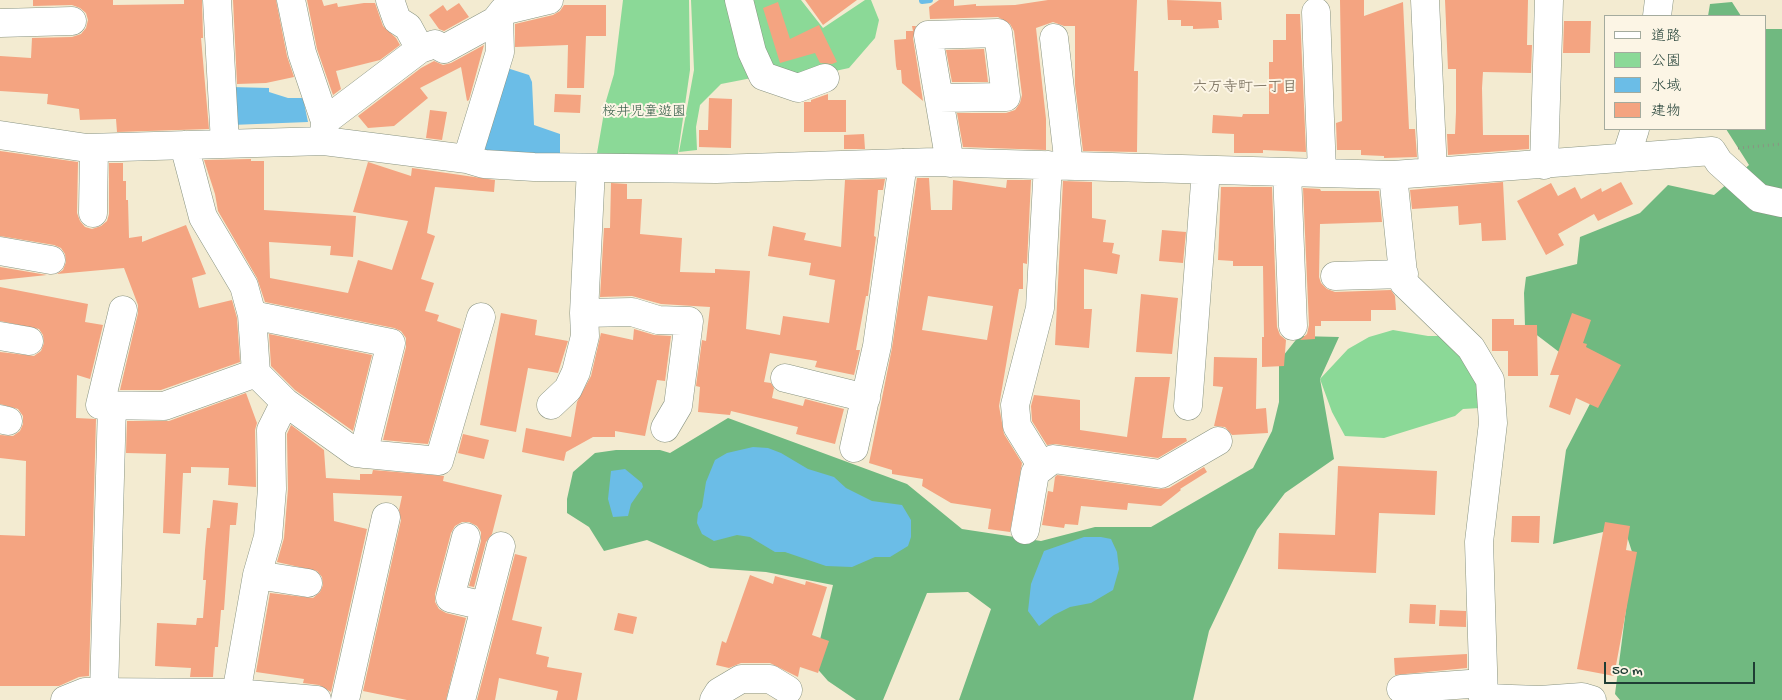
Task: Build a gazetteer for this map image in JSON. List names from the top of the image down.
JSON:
{
  "districts": ["六万寺町一丁目"],
  "parks": ["桜井児童遊園"],
  "legend": [
    "道路",
    "公園",
    "水域",
    "建物"
  ],
  "scale_bar": "50 m"
}
